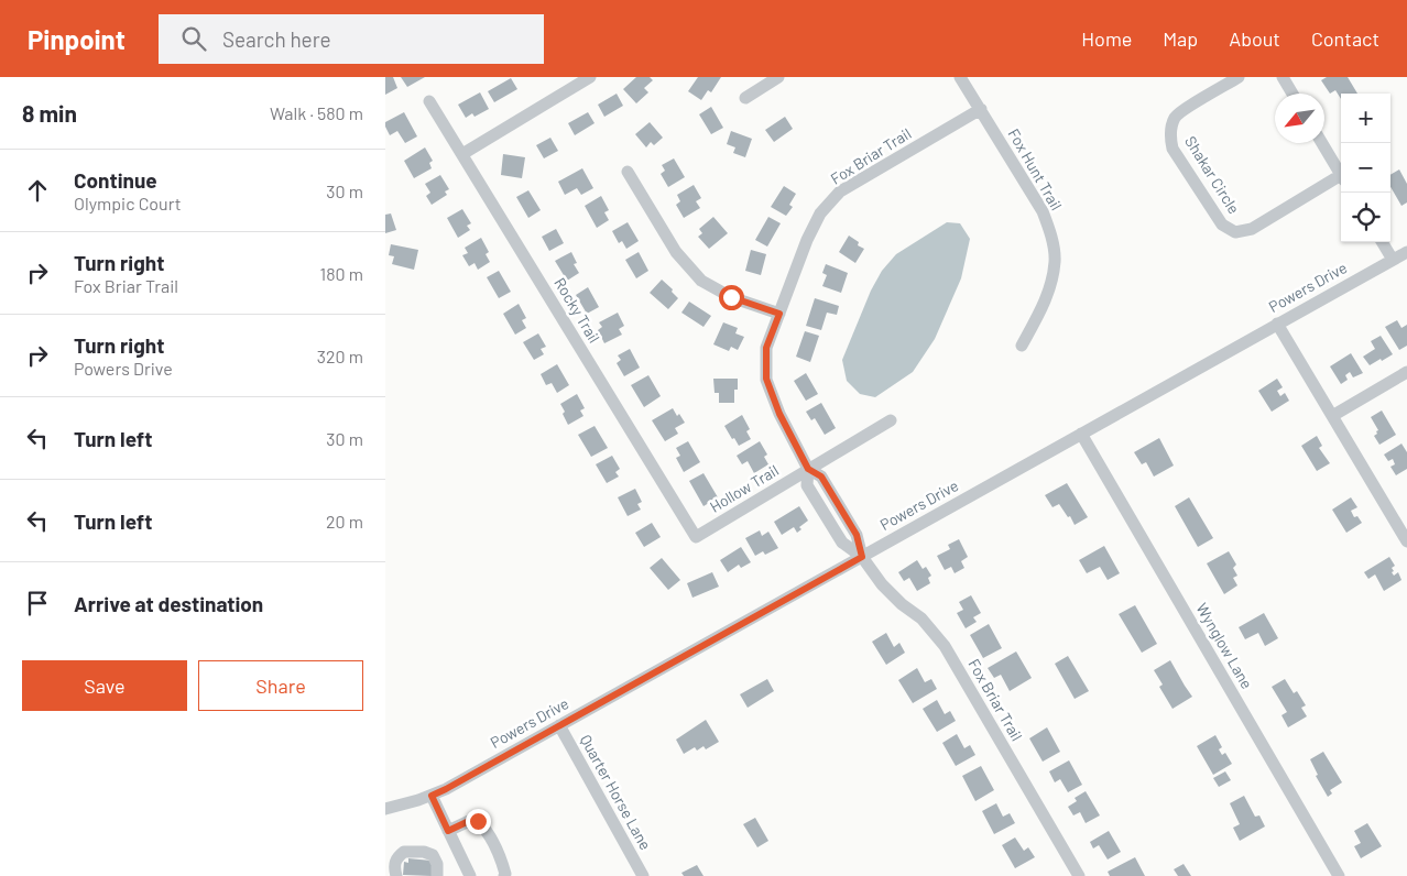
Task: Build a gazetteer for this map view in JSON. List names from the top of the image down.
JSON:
{
  "streets": {
    "street": [
      "Fox Briar Trail",
      "Fox Hunt Trail",
      "Shakar Circle",
      "Powers Drive",
      "Rocky Trail",
      "Hollow Trail",
      "Wynglow Lane",
      "Quarter Horse Lane"
    ]
  },
  "crossings": [
    ["Fox Briar Trail", "Fox Hunt Trail"],
    ["Fox Briar Trail", "Powers Drive"],
    ["Fox Briar Trail", "Hollow Trail"],
    ["Powers Drive", "Wynglow Lane"],
    ["Powers Drive", "Quarter Horse Lane"],
    ["Rocky Trail", "Hollow Trail"]
  ],
  "north": "bottom left",
  "page": {
    "header": "Pinpoint",
    "search": "Search here",
    "nav": [
      "Home",
      "Map",
      "About",
      "Contact"
    ],
    "heading": ["8 min", "Walk · 580 m"],
    "map_buttons": ["+", "−"],
    "list": [
      ["Continue", "Olympic Court", "30 m"],
      ["Turn right", "Fox Briar Trail", "180 m"],
      ["Turn right", "Powers Drive", "320 m"],
      ["Turn left", "30 m"],
      ["Turn left", "20 m"],
      "Arrive at destination"
    ],
    "buttons": ["Save", "Share"]
  }
}
